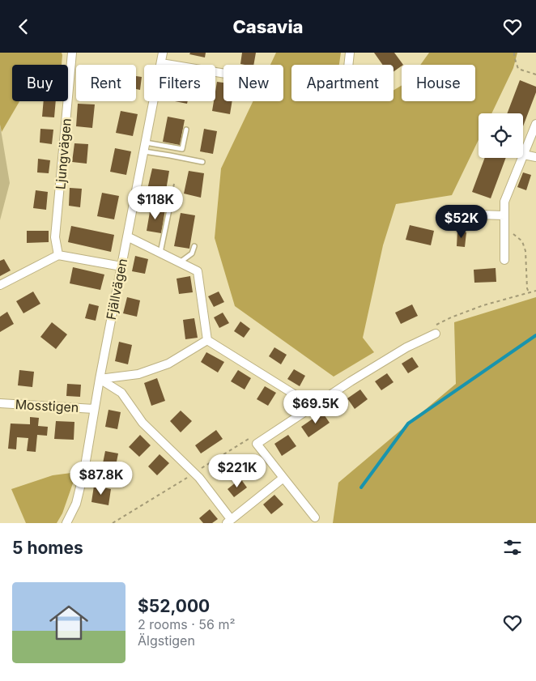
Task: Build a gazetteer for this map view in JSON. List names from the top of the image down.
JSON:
{
  "streets": {
    "street": ["Ljungvägen", "Fjällvägen", "Mosstigen"]
  },
  "crossings": [
    ["Fjällvägen", "Mosstigen"]
  ],
  "page": {
    "header": "Casavia",
    "chip": [
      "Buy",
      "Rent",
      "Filters",
      "New",
      "Apartment",
      "House"
    ],
    "price": [
      "$118K",
      "$52K",
      "$69.5K",
      "$221K",
      "$87.8K"
    ],
    "heading": "5 homes",
    "list": [
      {
        "name": "$52,000",
        "note": "2 rooms · 56 m² · Älgstigen"
      }
    ]
  }
}
